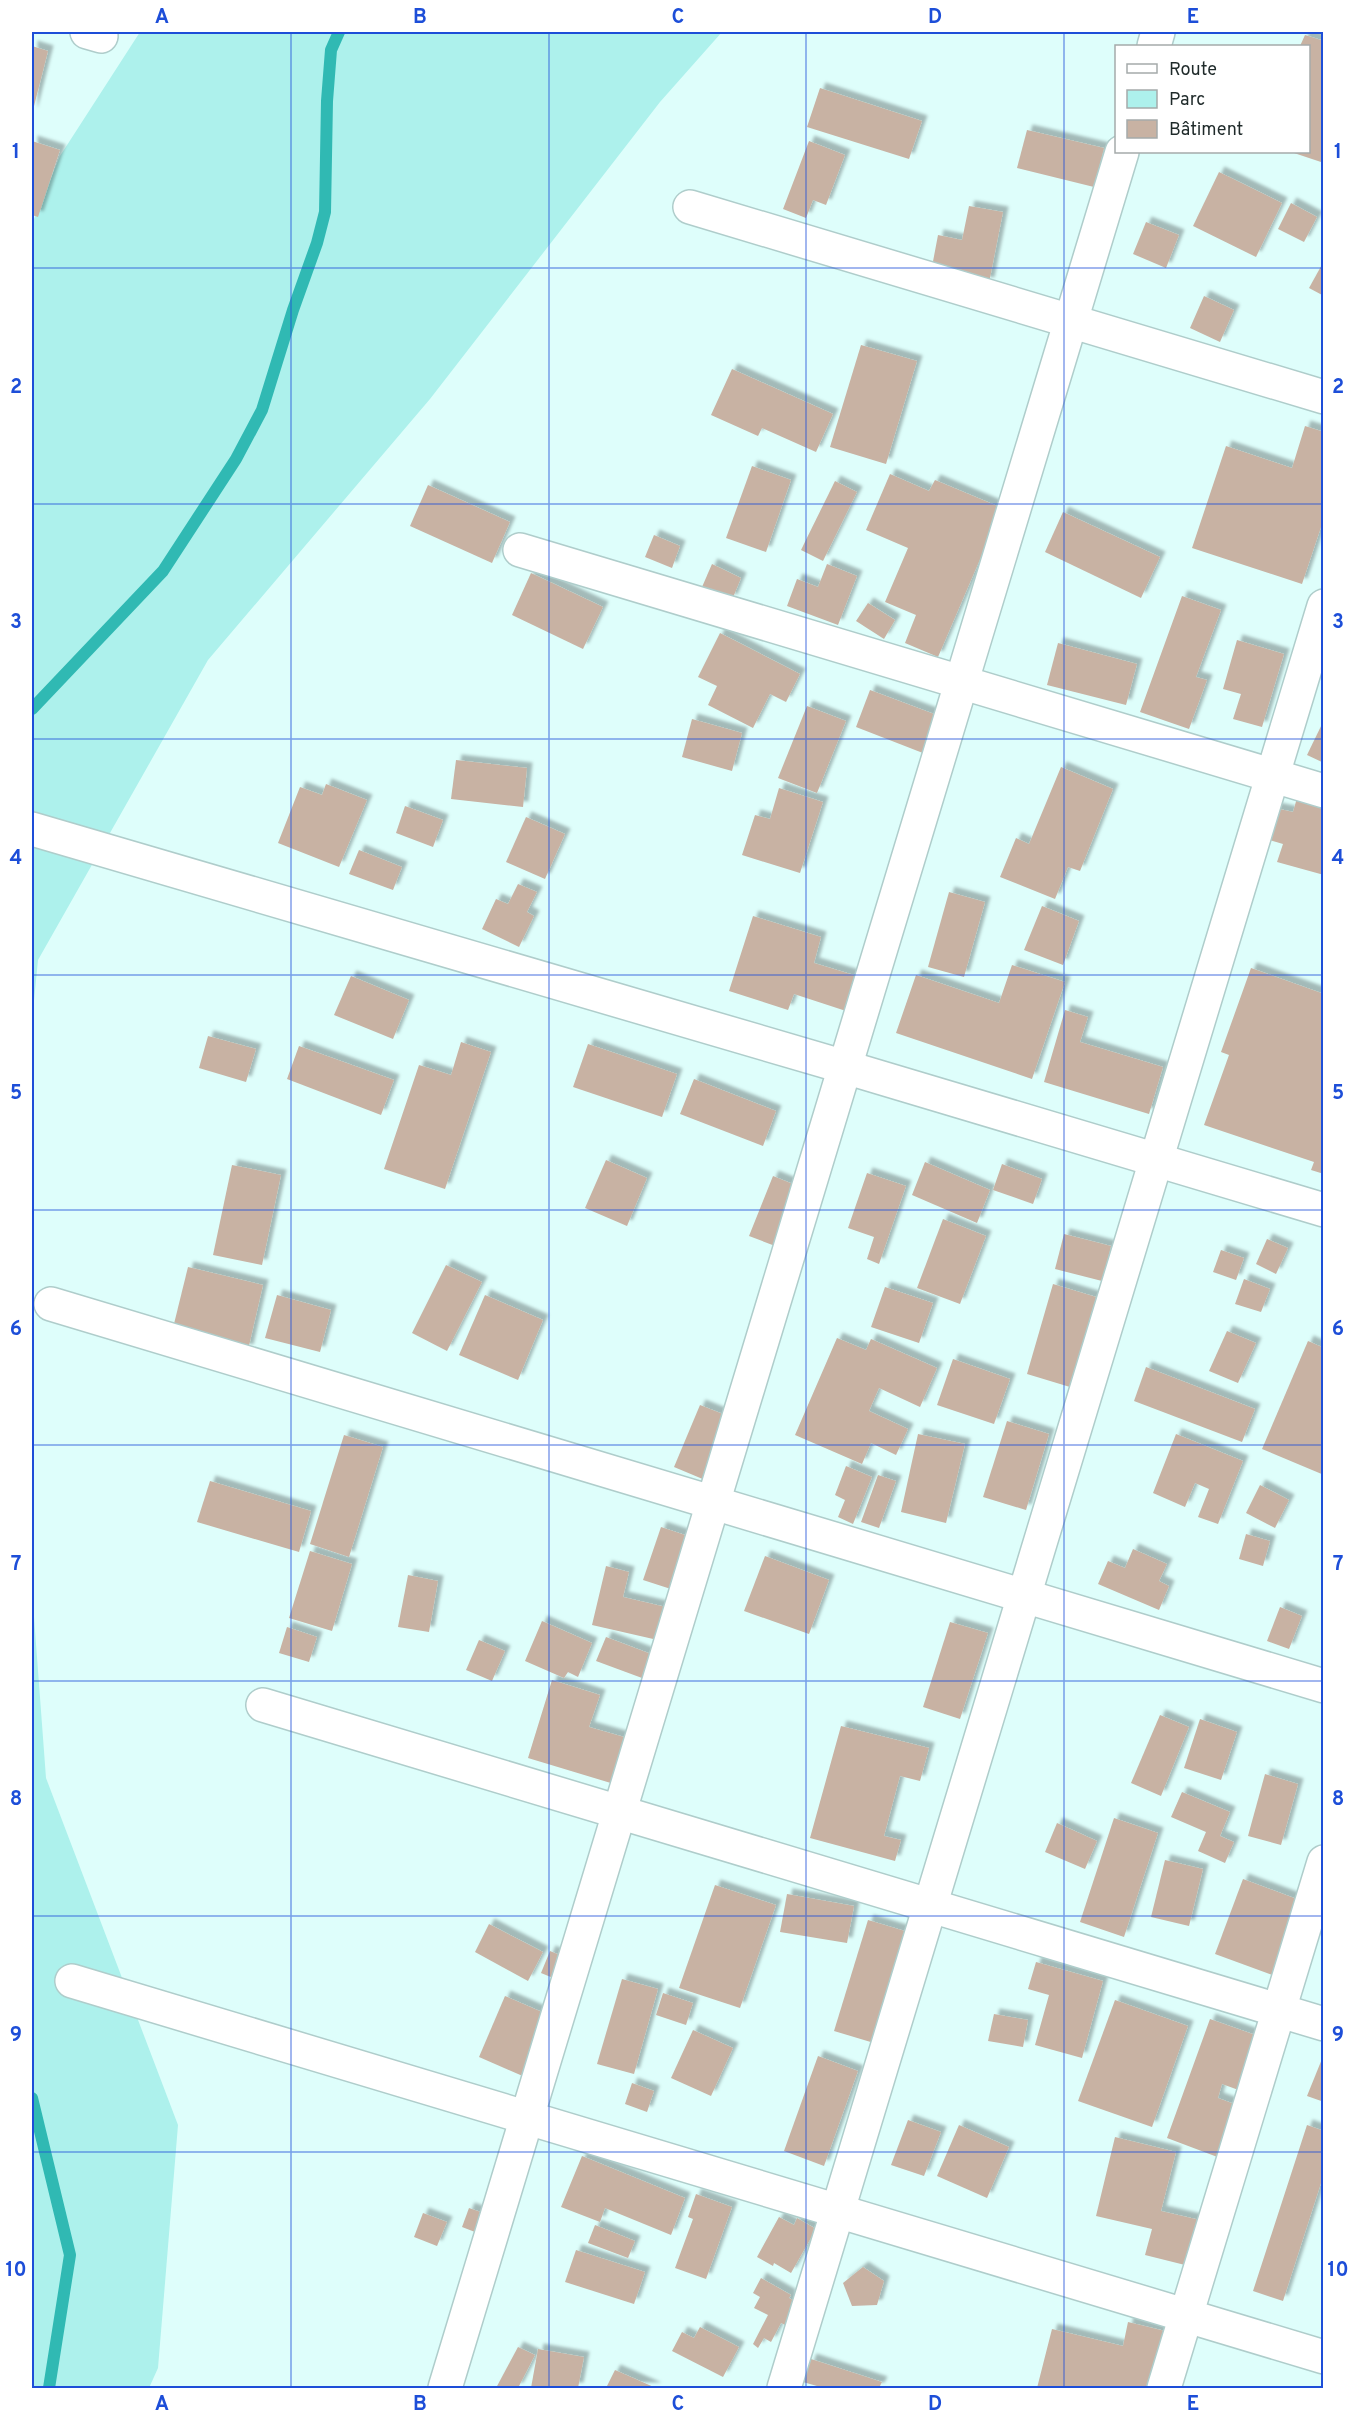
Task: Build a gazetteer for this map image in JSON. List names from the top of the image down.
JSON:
{
  "legend": ["Route", "Parc", "Bâtiment"],
  "grid": {
    "columns": [
      "A",
      "B",
      "C",
      "D",
      "E"
    ],
    "rows": [
      "1",
      "2",
      "3",
      "4",
      "5",
      "6",
      "7",
      "8",
      "9",
      "10"
    ]
  }
}
